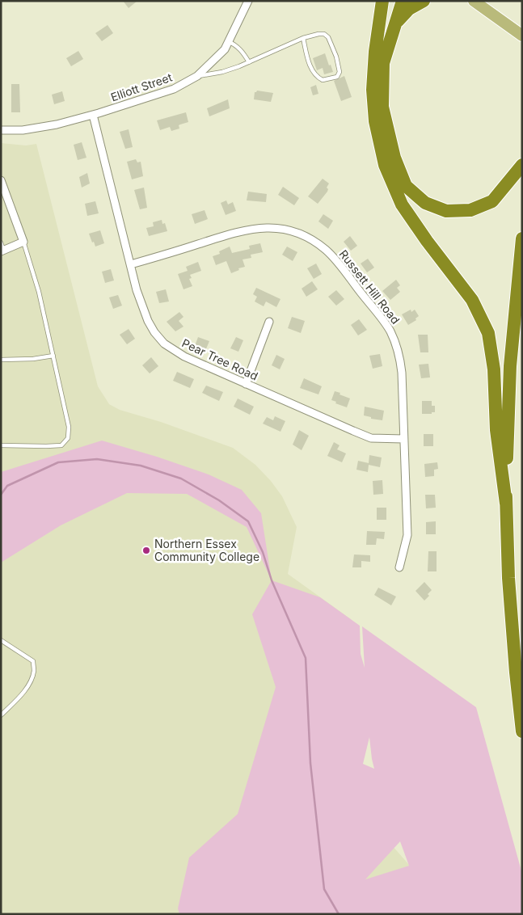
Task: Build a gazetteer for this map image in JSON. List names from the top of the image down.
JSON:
{
  "streets": {
    "street": ["Elliott Street", "Russett Hill Road", "Pear Tree Road"]
  },
  "crossings": [
    ["Elliott Street", "Pear Tree Road"],
    ["Russett Hill Road", "Pear Tree Road"]
  ],
  "places": ["Northern Essex Community College"]
}
